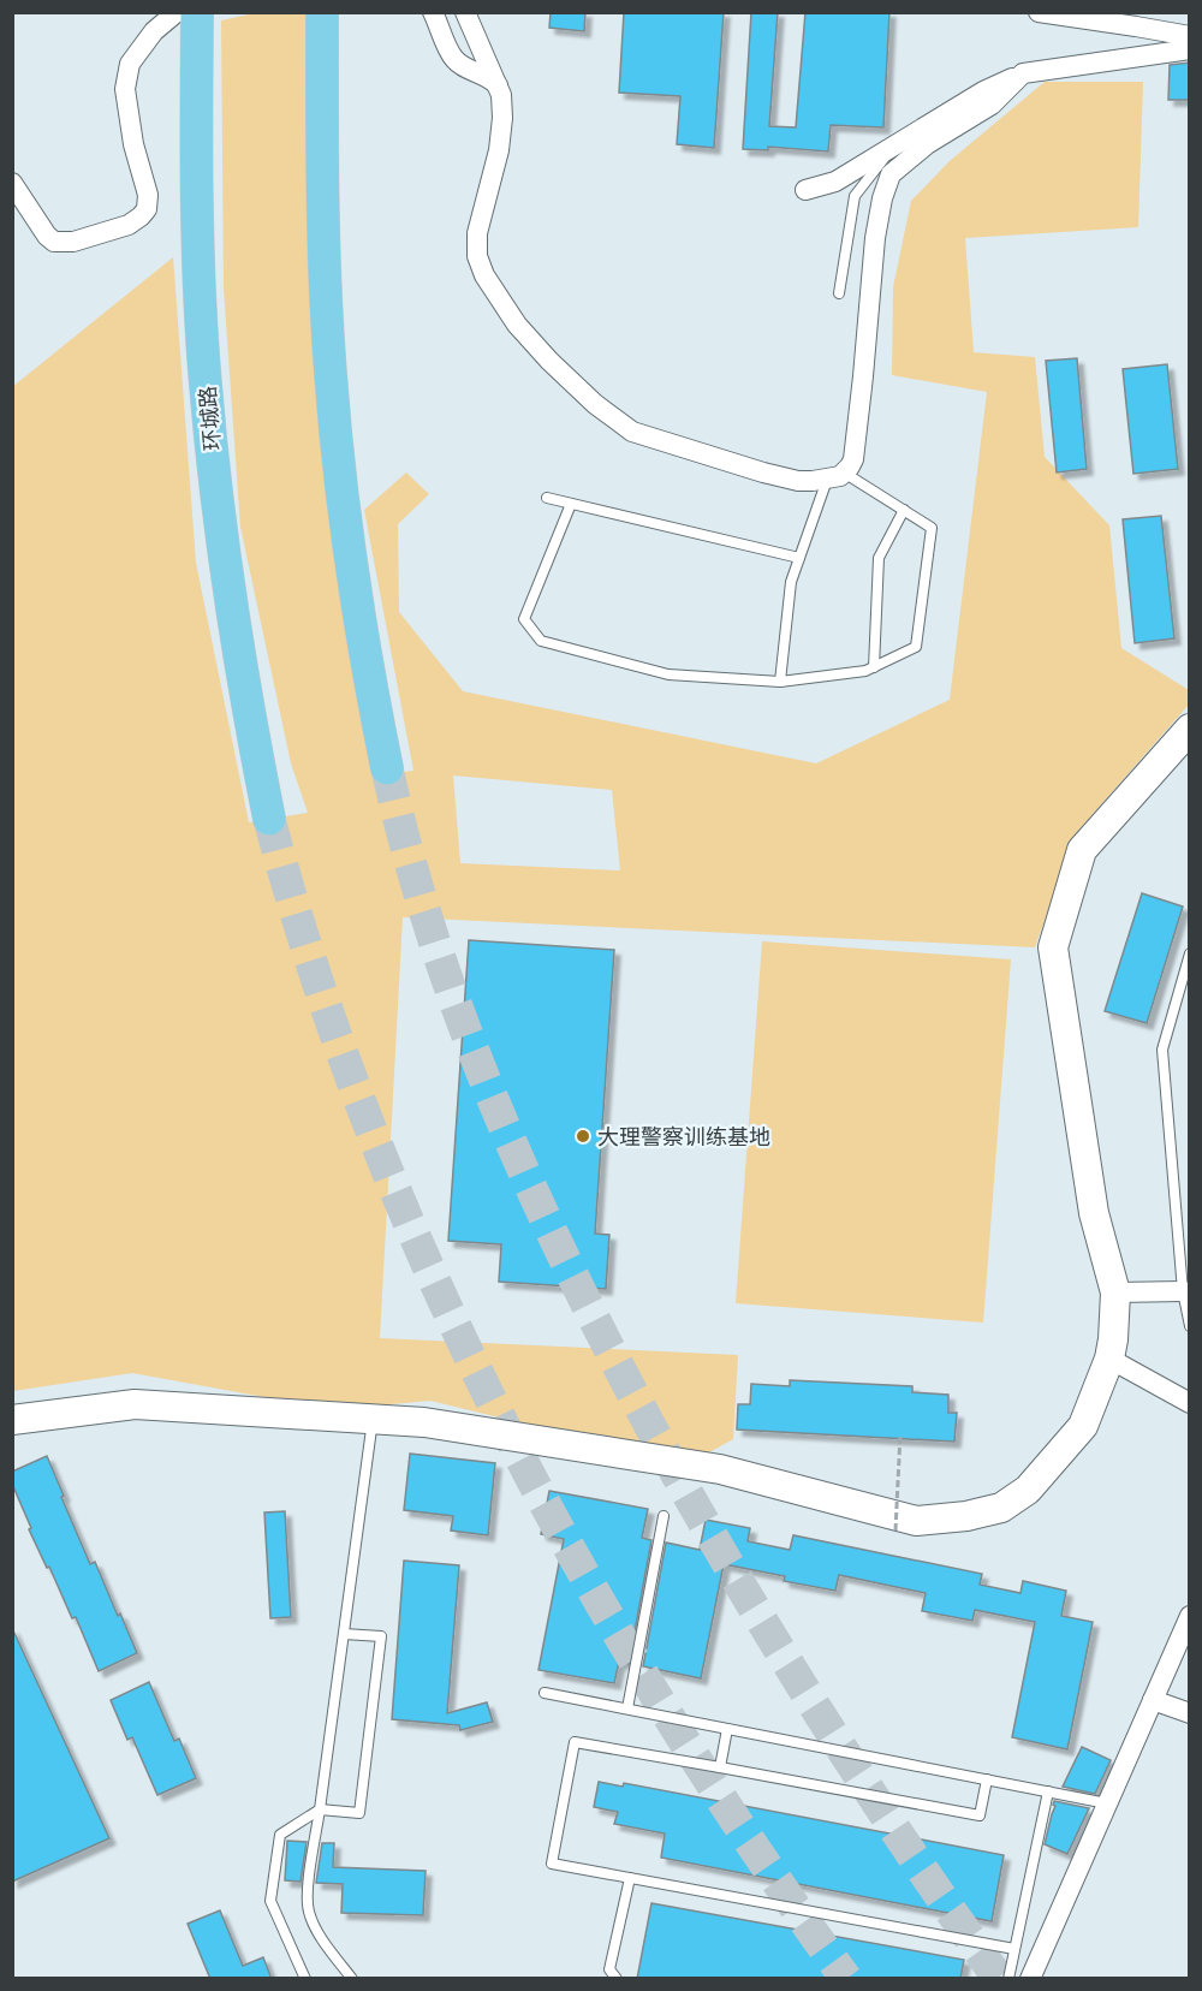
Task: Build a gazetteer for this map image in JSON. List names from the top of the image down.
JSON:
{
  "streets": {
    "main road": ["环城路"]
  },
  "places": ["大理警察训练基地"]
}
